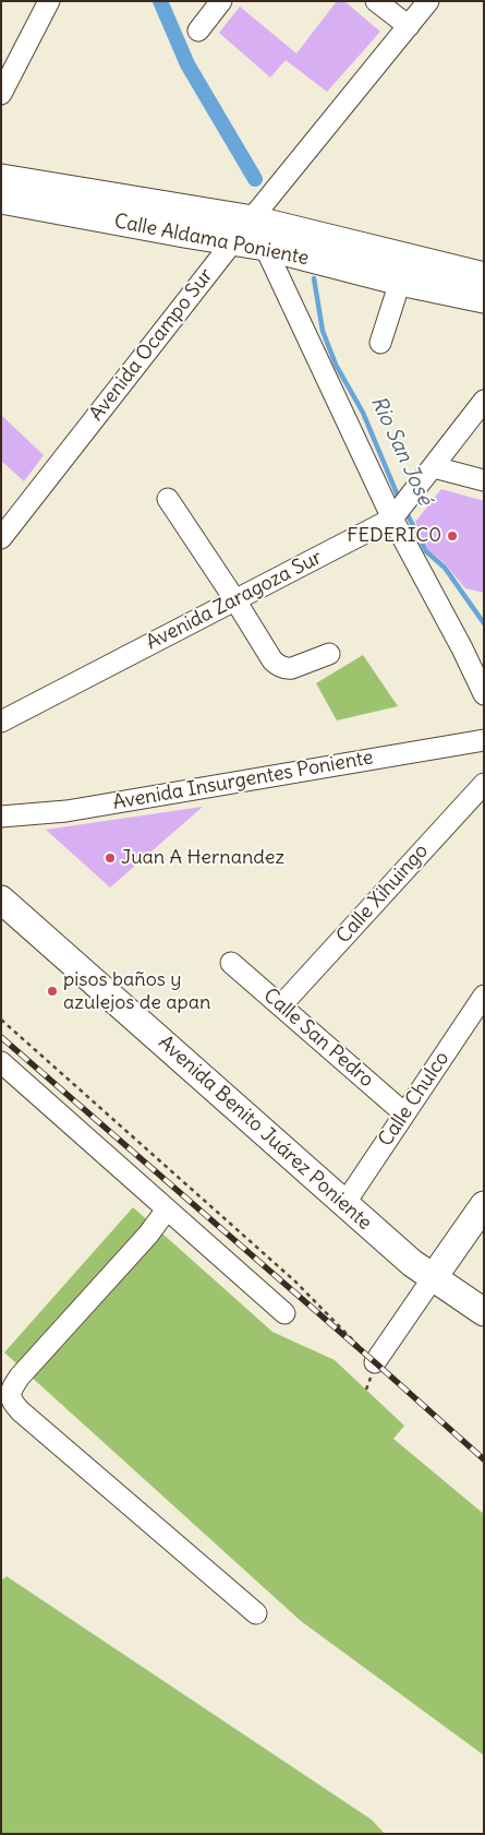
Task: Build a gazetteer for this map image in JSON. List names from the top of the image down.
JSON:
{
  "streets": {
    "main road": ["Calle Aldama Poniente", "Avenida Benito Juárez Poniente"],
    "street": [
      "Avenida Ocampo Sur",
      "Avenida Zaragoza Sur",
      "Avenida Insurgentes Poniente",
      "Calle Xihuingo",
      "Calle San Pedro",
      "Calle Chulco"
    ]
  },
  "crossings": [
    ["Calle Aldama Poniente", "Avenida Ocampo Sur"],
    ["Calle Xihuingo", "Calle San Pedro"],
    ["Calle San Pedro", "Calle Chulco"],
    ["Calle Chulco", "Avenida Benito Juárez Poniente"]
  ],
  "water": ["Rio San José"],
  "places": ["FEDERIC0", "Juan A Hernandez", "pisos baños y azulejos de apan"]
}
